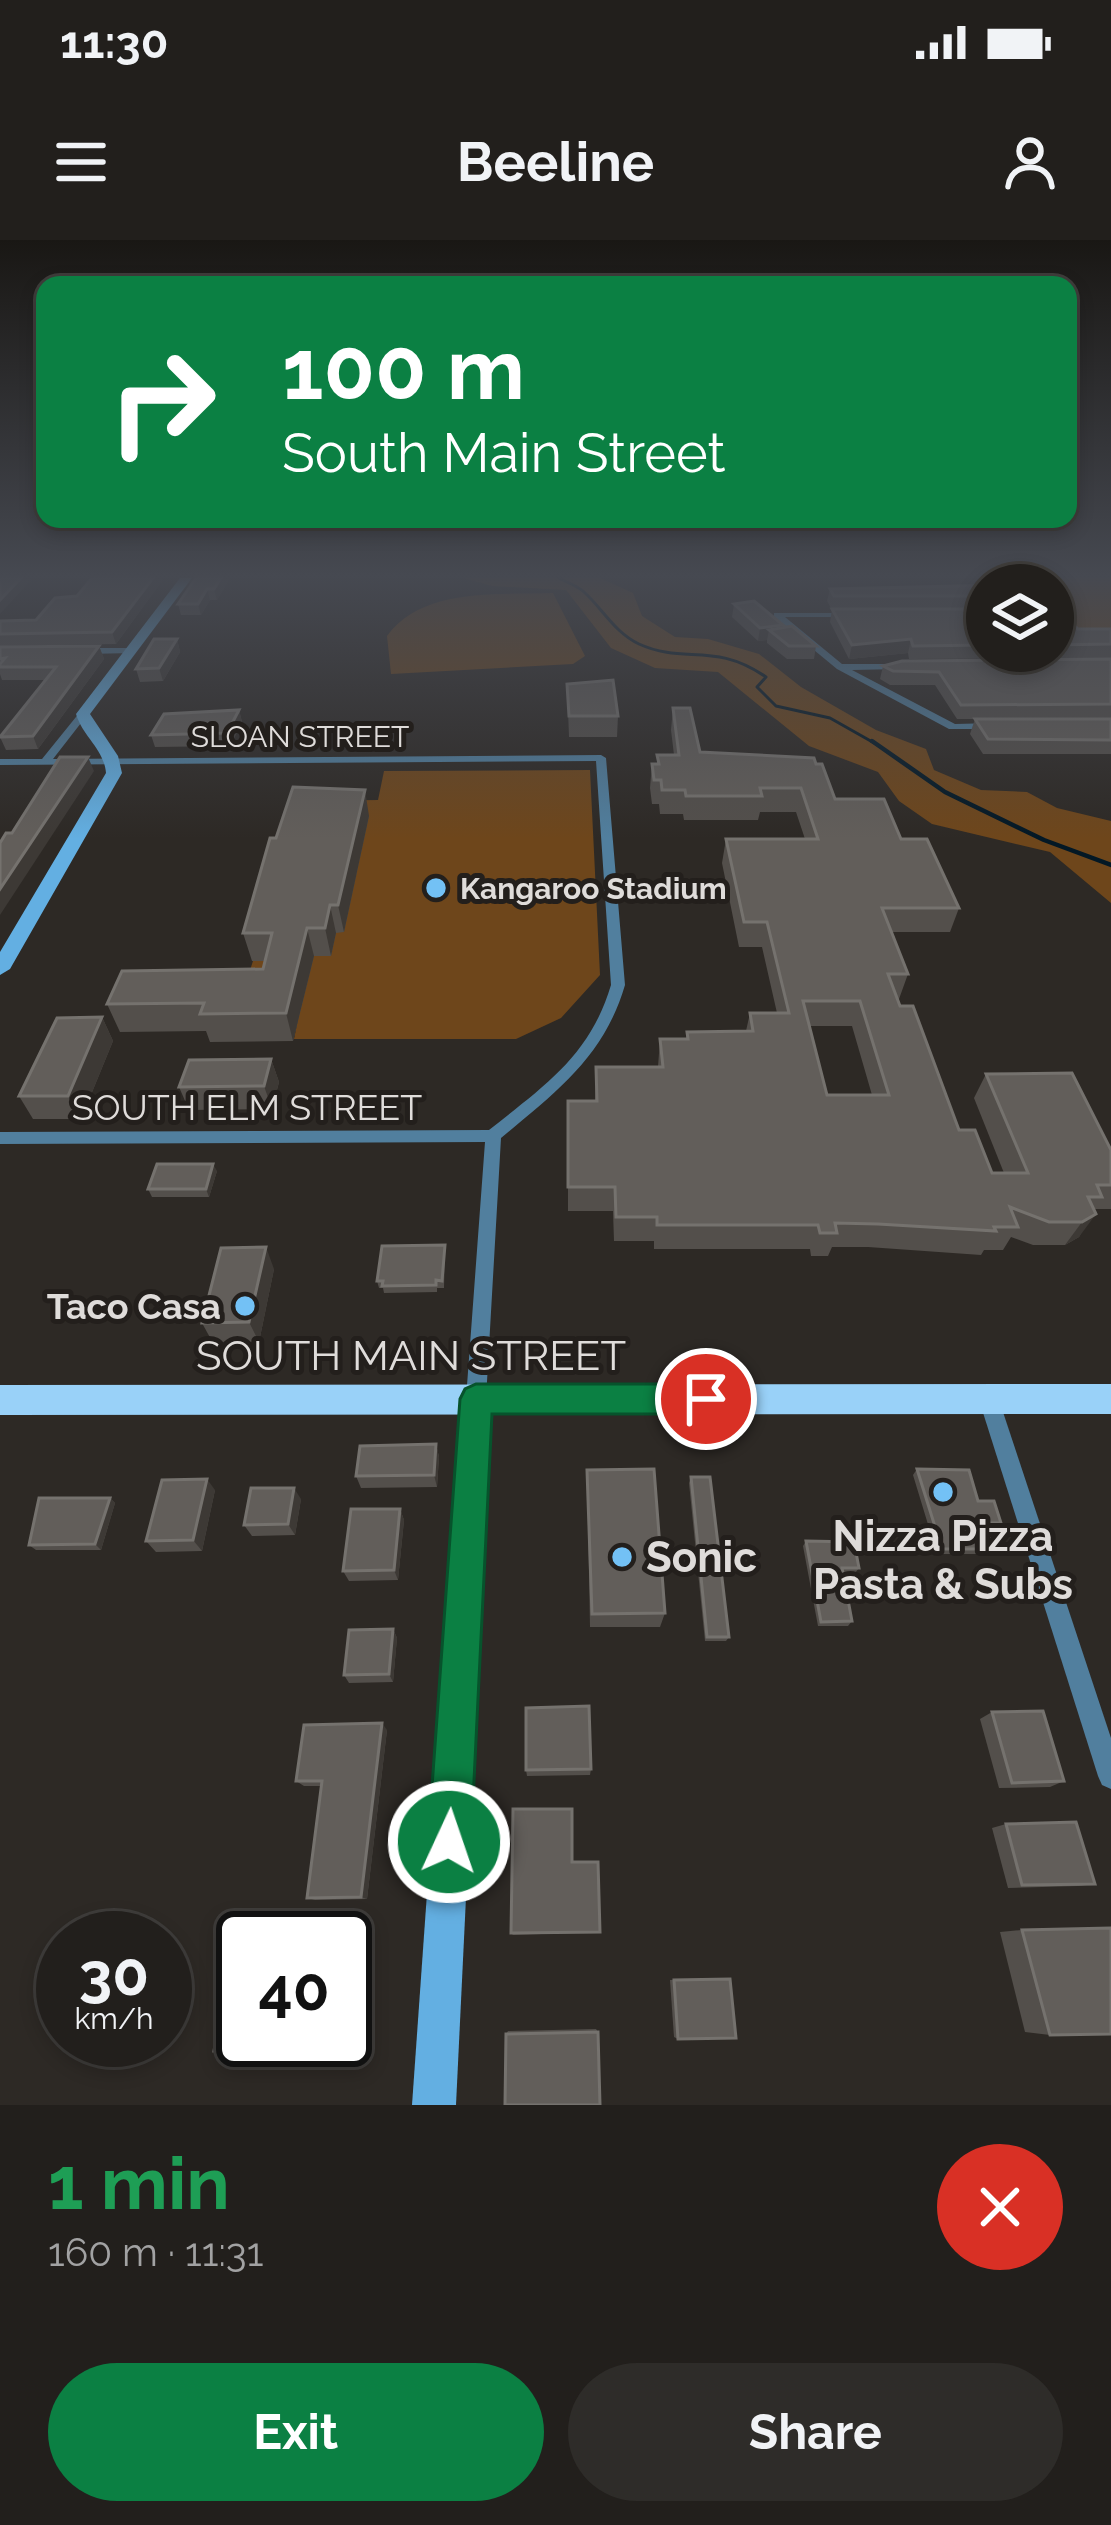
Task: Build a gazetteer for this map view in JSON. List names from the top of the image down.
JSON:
{
  "streets": {
    "main road": ["SOUTH MAIN STREET"],
    "street": ["SLOAN STREET", "SOUTH ELM STREET"]
  },
  "crossings": [
    ["SLOAN STREET", "SOUTH ELM STREET"]
  ],
  "places": [
    "Kangaroo Stadium",
    "Taco Casa",
    "Nizza Pizza Pasta & Subs",
    "Sonic"
  ],
  "page": {
    "status": "11:30",
    "header": "Beeline",
    "turn": ["100 m", "South Main Street"],
    "speed": "30 km/h",
    "limit": "40",
    "heading": ["1 min", "160 m · 11:31"],
    "buttons": ["Exit", "Share"]
  }
}
